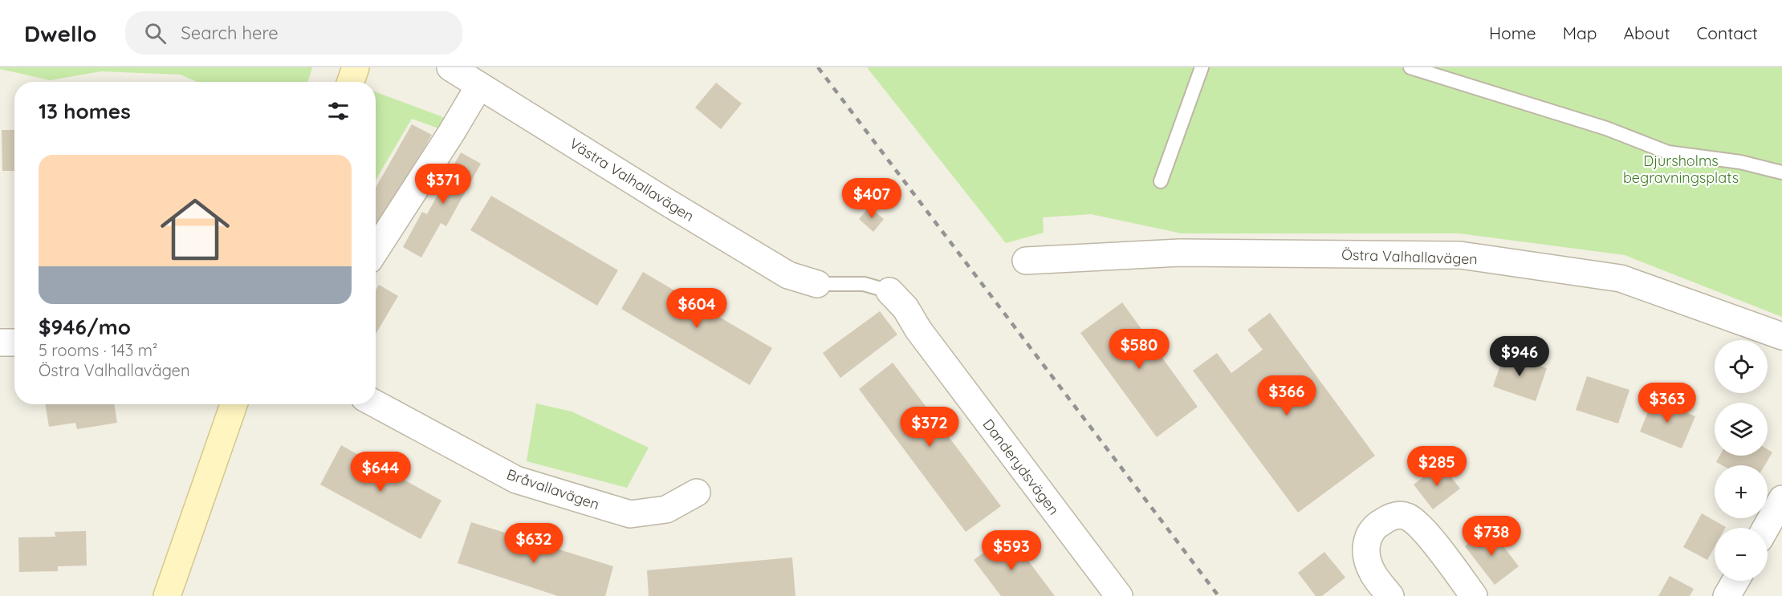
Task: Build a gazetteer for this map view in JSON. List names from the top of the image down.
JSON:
{
  "streets": {
    "street": [
      "Västra Valhallavägen",
      "Östra Valhallavägen",
      "Danderydsvägen",
      "Bråvallavägen"
    ]
  },
  "parks": ["Djursholms begravningsplats"],
  "page": {
    "header": "Dwello",
    "search": "Search here",
    "nav": [
      "Home",
      "Map",
      "About",
      "Contact"
    ],
    "heading": "13 homes",
    "list": [
      {
        "name": "$946/mo",
        "note": "5 rooms · 143 m² · Östra Valhallavägen"
      }
    ],
    "price": [
      "$371",
      "$407",
      "$604",
      "$580",
      "$946",
      "$366",
      "$363",
      "$372",
      "$285",
      "$644",
      "$738",
      "$632",
      "$593"
    ],
    "map_buttons": ["+", "−"]
  }
}
